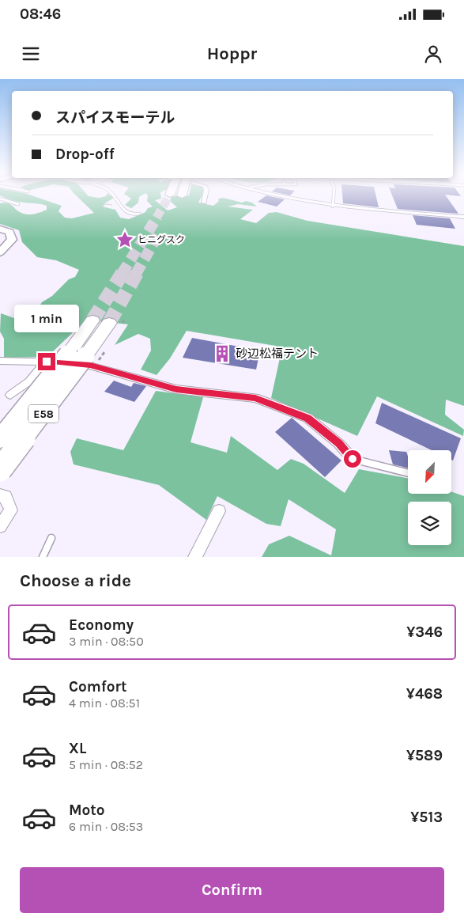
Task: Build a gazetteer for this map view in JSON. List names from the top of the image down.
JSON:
{
  "streets": {
    "highway": ["E58"]
  },
  "places": {
    "place": ["ヒニグスク"],
    "building": ["砂辺松福テント"]
  },
  "north": "bottom left",
  "page": {
    "status": "08:46",
    "header": "Hoppr",
    "banner": ["スパイスモーテル", "Drop-off"],
    "bubble": "1 min",
    "heading": "Choose a ride",
    "list": [
      {
        "name": "Economy",
        "note": "3 min · 08:50",
        "value": "¥346"
      },
      {
        "name": "Comfort",
        "note": "4 min · 08:51",
        "value": "¥468"
      },
      {
        "name": "XL",
        "note": "5 min · 08:52",
        "value": "¥589"
      },
      {
        "name": "Moto",
        "note": "6 min · 08:53",
        "value": "¥513"
      }
    ],
    "buttons": "Confirm"
  }
}
